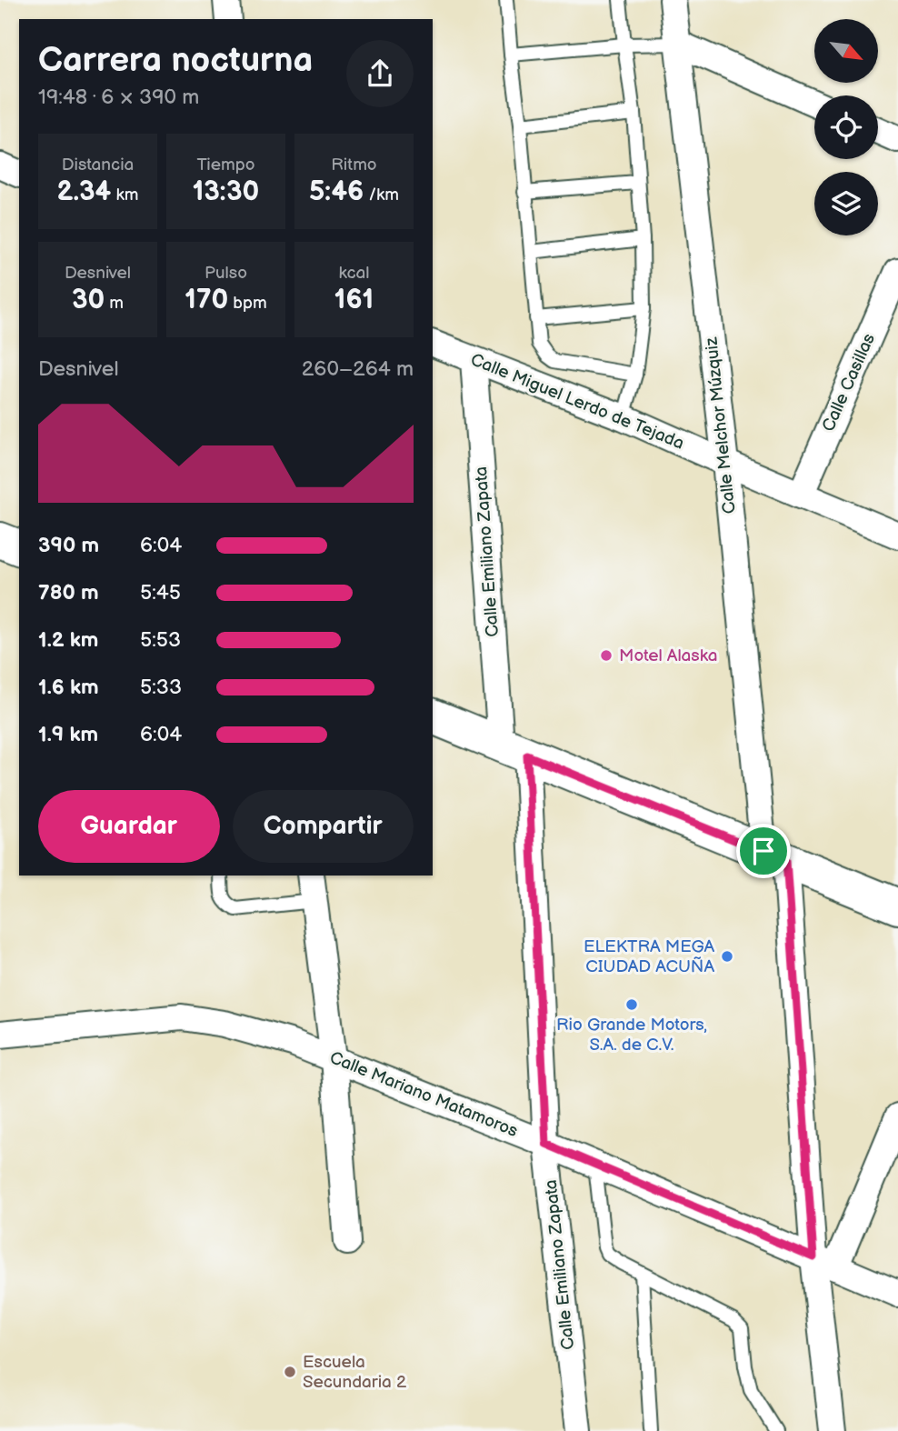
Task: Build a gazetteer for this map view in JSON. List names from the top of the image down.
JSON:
{
  "streets": {
    "street": [
      "Calle Casillas",
      "Calle Miguel Lerdo de Tejada",
      "Calle Melchor Múzquiz",
      "Calle Emiliano Zapata",
      "Calle Mariano Matamoros"
    ]
  },
  "crossings": [
    ["Calle Casillas", "Calle Miguel Lerdo de Tejada"],
    ["Calle Miguel Lerdo de Tejada", "Calle Melchor Múzquiz"],
    ["Calle Miguel Lerdo de Tejada", "Calle Emiliano Zapata"],
    ["Calle Melchor Múzquiz", "Calle Mariano Matamoros"],
    ["Calle Emiliano Zapata", "Calle Mariano Matamoros"]
  ],
  "places": [
    "Motel Alaska",
    "ELEKTRA MEGA CIUDAD ACUÑA",
    "Rio Grande Motors, S.A. de C.V.",
    "Escuela Secundaria 2"
  ],
  "north": "bottom right",
  "page": {
    "heading": ["Carrera nocturna", "19:48 · 6 × 390 m"],
    "stats": [
      ["Distancia", "2.34 km"],
      ["Tiempo", "13:30"],
      ["Ritmo", "5:46 /km"],
      ["Desnivel", "30 m"],
      ["Pulso", "170 bpm"],
      ["kcal", "161"]
    ],
    "chart": ["Desnivel", "260–264 m"],
    "list": [
      {
        "name": "390 m",
        "note": "6:04"
      },
      {
        "name": "780 m",
        "note": "5:45"
      },
      {
        "name": "1.2 km",
        "note": "5:53"
      },
      {
        "name": "1.6 km",
        "note": "5:33"
      },
      {
        "name": "1.9 km",
        "note": "6:04"
      }
    ],
    "buttons": ["Guardar", "Compartir"]
  }
}
